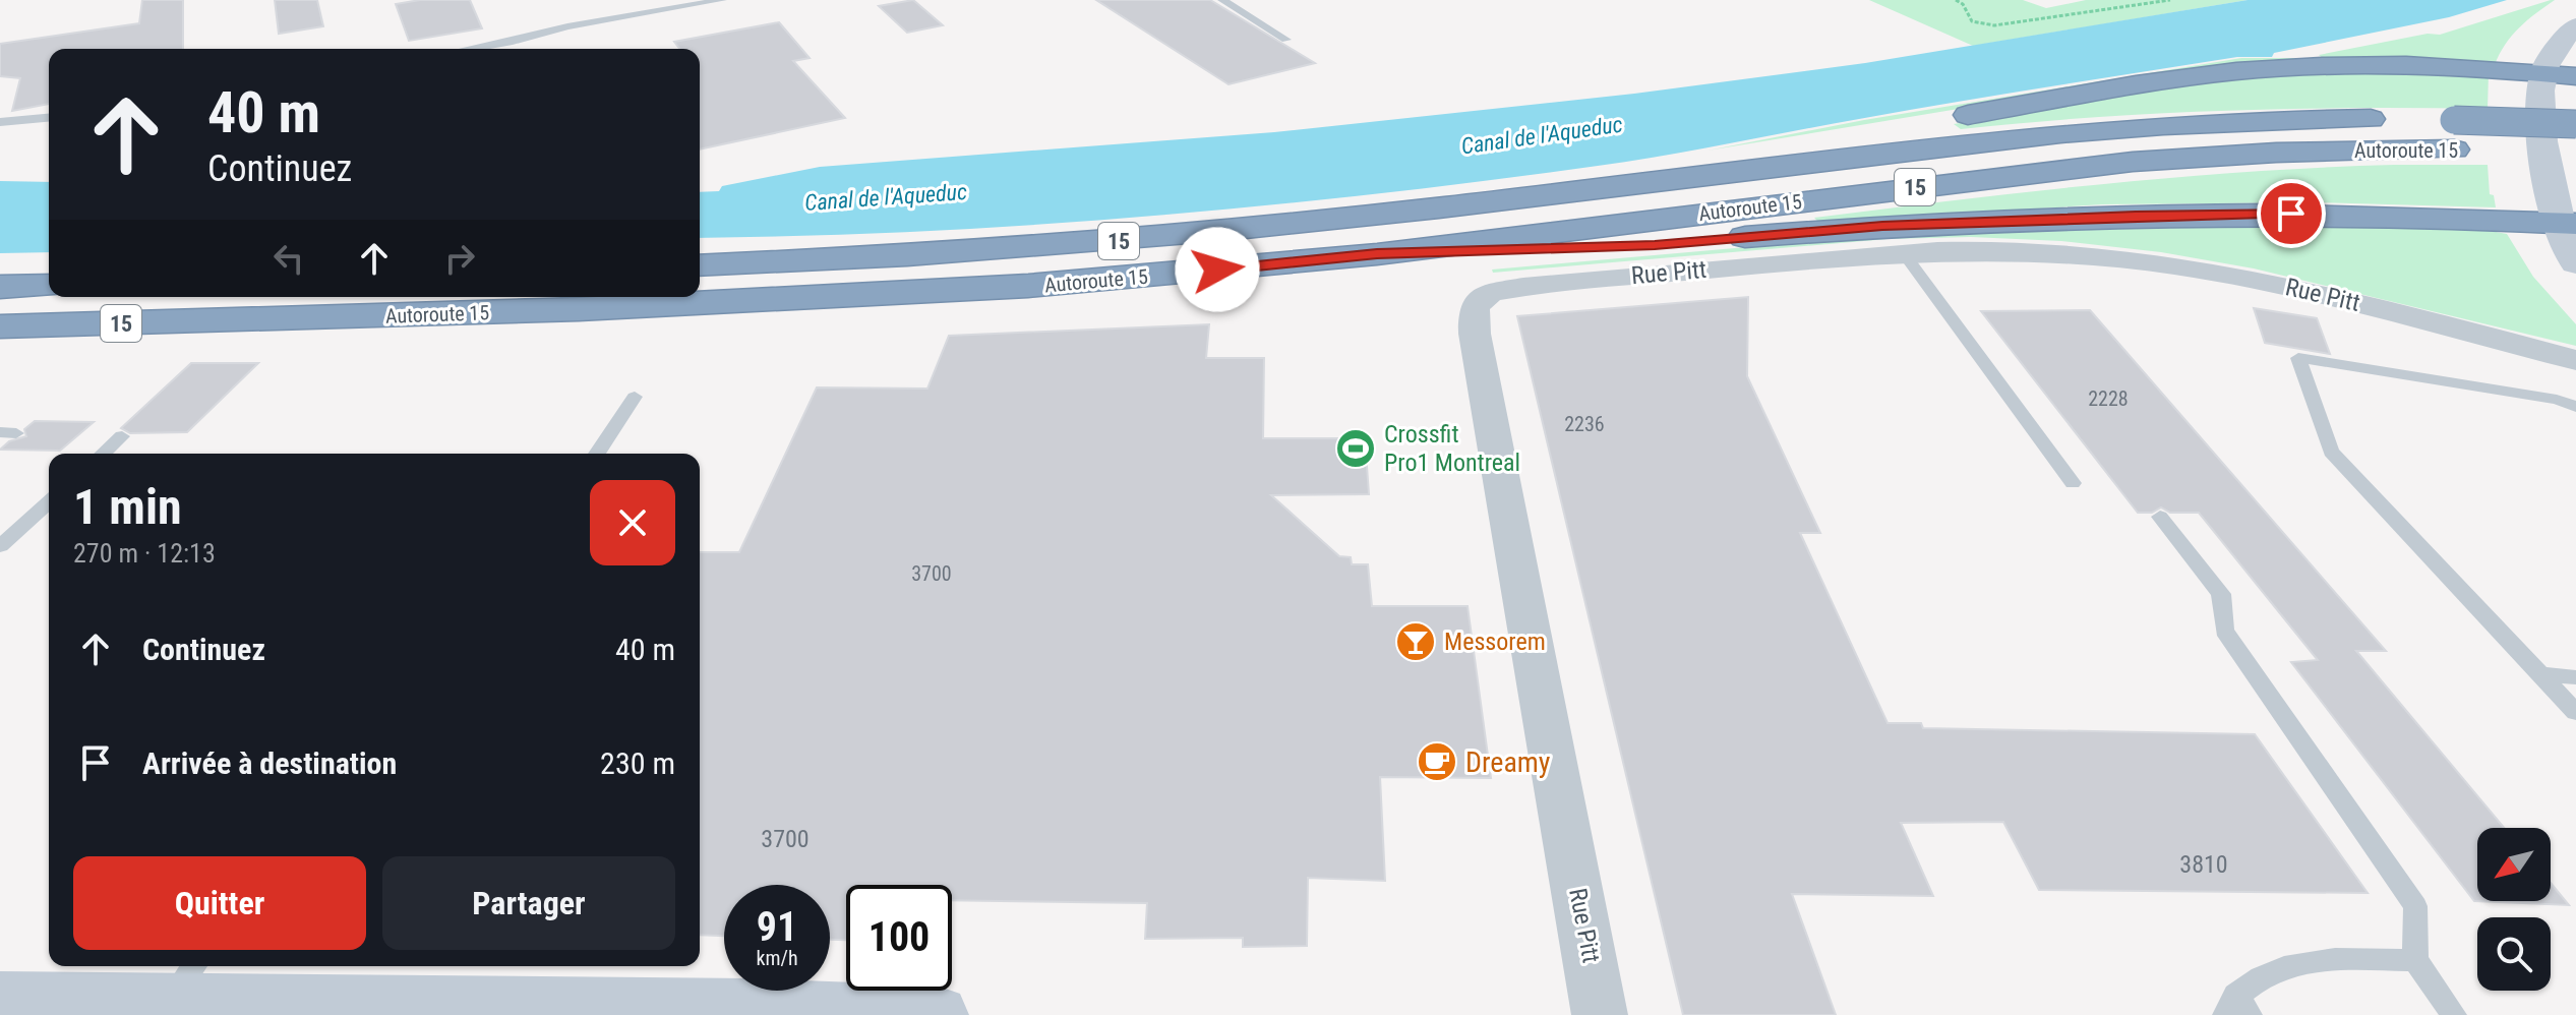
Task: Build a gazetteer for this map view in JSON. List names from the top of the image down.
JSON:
{
  "streets": {
    "highway": ["Autoroute 15", "15"],
    "street": ["Rue Pitt"]
  },
  "water": ["Canal de l'Aqueduc"],
  "places": {
    "sports": ["Crossfit Pro1 Montreal"],
    "bar": ["Messorem"],
    "cafe": ["Dreamy"]
  },
  "house_numbers": [
    "2228",
    "2236",
    "3700",
    "3700",
    "3810"
  ],
  "north": "bottom left",
  "page": {
    "turn": ["40 m", "Continuez"],
    "heading": ["1 min", "270 m · 12:13"],
    "list": [
      {
        "name": "Continuez",
        "value": "40 m"
      },
      {
        "name": "Arrivée à destination",
        "value": "230 m"
      }
    ],
    "buttons": ["Quitter", "Partager"],
    "speed": "91 km/h",
    "limit": "100"
  }
}
